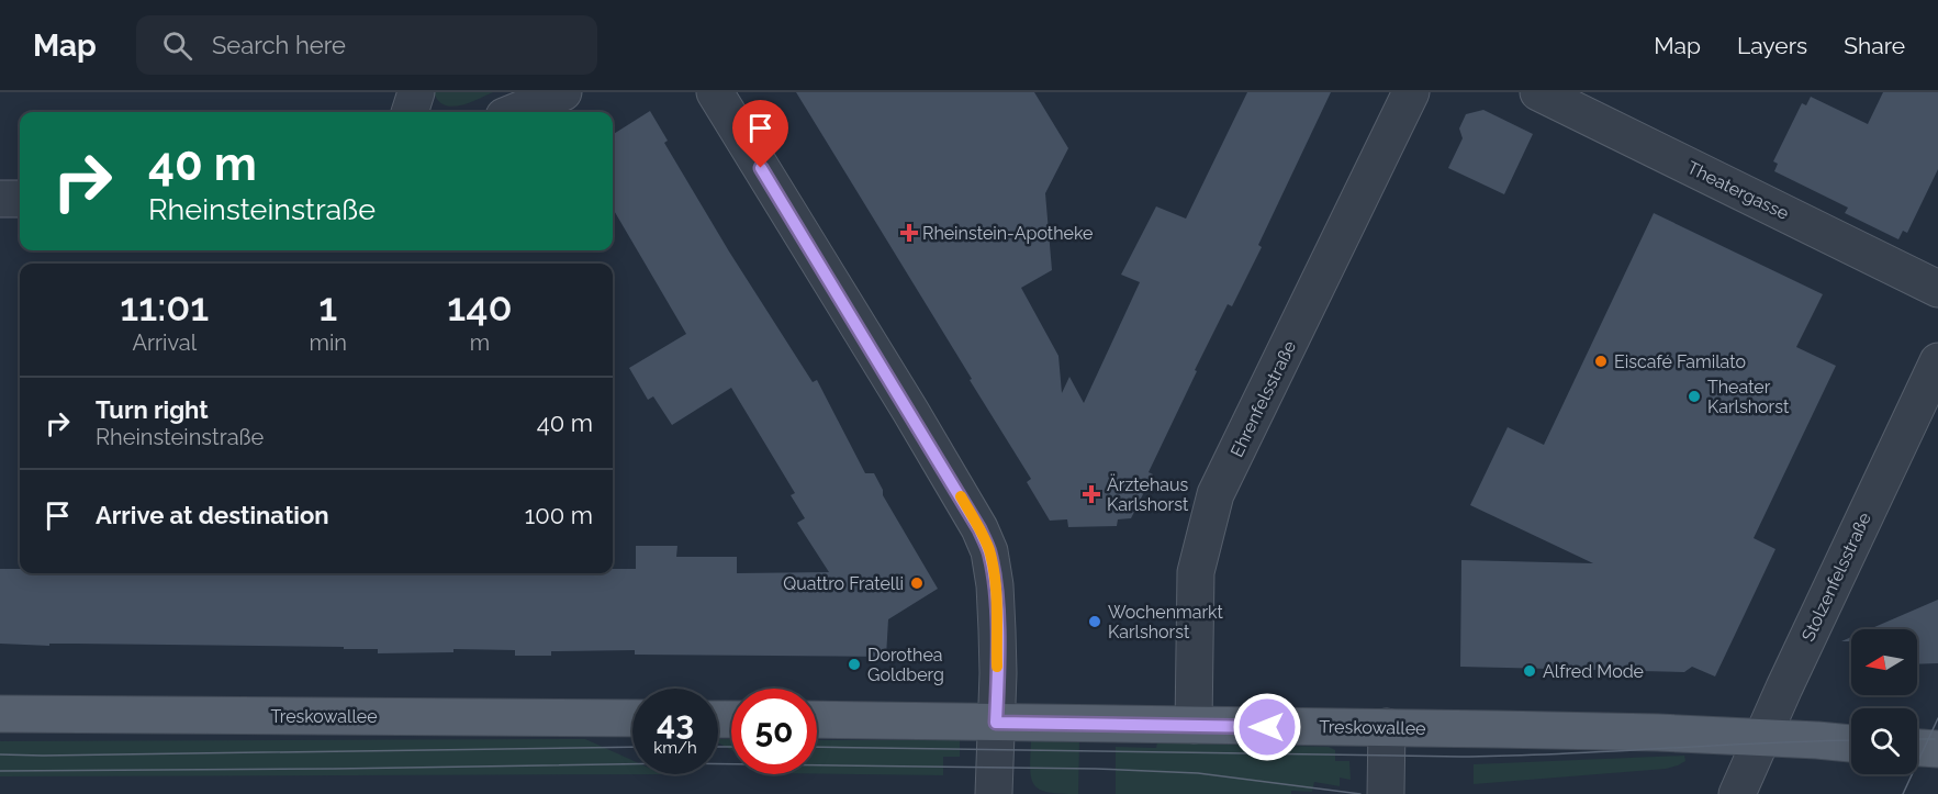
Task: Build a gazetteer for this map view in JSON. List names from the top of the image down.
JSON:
{
  "streets": {
    "main road": ["Treskowallee"],
    "street": ["Theatergasse", "Ehrenfelsstraße", "Stolzenfelsstraße"]
  },
  "crossings": [
    ["Ehrenfelsstraße", "Treskowallee"],
    ["Stolzenfelsstraße", "Treskowallee"]
  ],
  "places": {
    "health": ["Rheinstein-Apotheke", "Ärztehaus Karlshorst"],
    "other": [
      "Eiscafé Familato",
      "Theater Karlshorst",
      "Quattro Fratelli",
      "Wochenmarkt Karlshorst",
      "Dorothea Goldberg",
      "Alfred Mode"
    ]
  },
  "north": "left",
  "page": {
    "header": "Map",
    "search": "Search here",
    "nav": ["Map", "Layers", "Share"],
    "turn": ["40 m", "Rheinsteinstraße"],
    "eta": [
      "11:01",
      "Arrival",
      "1",
      "min",
      "140",
      "m"
    ],
    "list": [
      {
        "name": "Turn right",
        "note": "Rheinsteinstraße",
        "value": "40 m"
      },
      {
        "name": "Arrive at destination",
        "value": "100 m"
      }
    ],
    "speed": "43 km/h",
    "limit": "50"
  }
}
